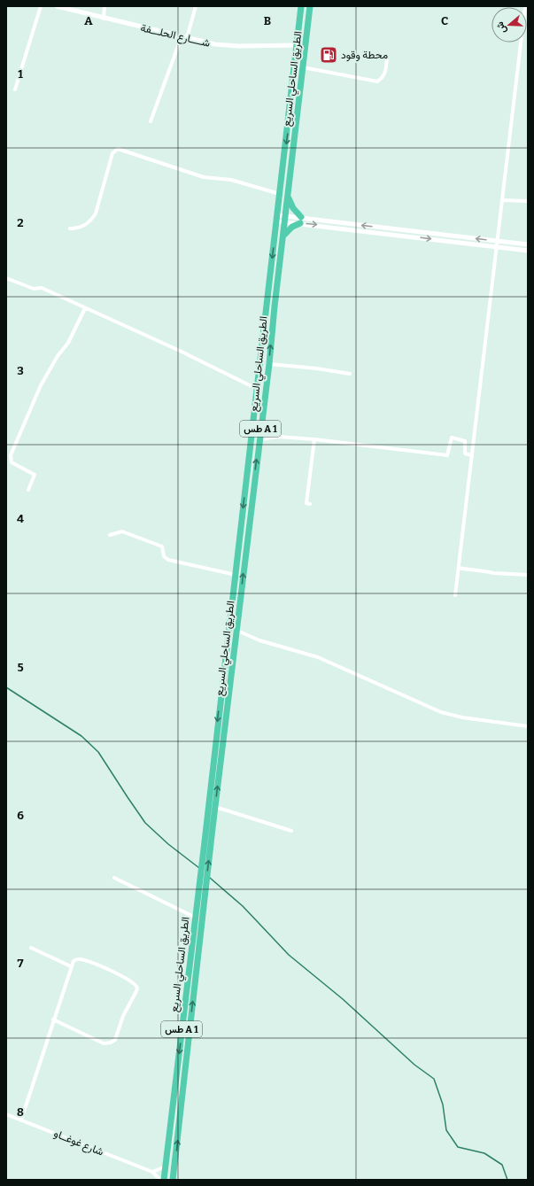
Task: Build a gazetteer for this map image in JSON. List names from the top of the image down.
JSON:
{
  "streets": {
    "highway": ["الطريق الساحلي السريع", "طس A 1"],
    "street": ["شــــارع الحلـــفة", "شارع غوغــاو"]
  },
  "crossings": [
    ["شــــارع الحلـــفة", "الطريق الساحلي السريع"]
  ],
  "places": {
    "fuel station": ["محطة وقود"]
  },
  "north": "left",
  "grid": {
    "columns": ["A", "B", "C"],
    "rows": [
      "1",
      "2",
      "3",
      "4",
      "5",
      "6",
      "7",
      "8"
    ]
  }
}
